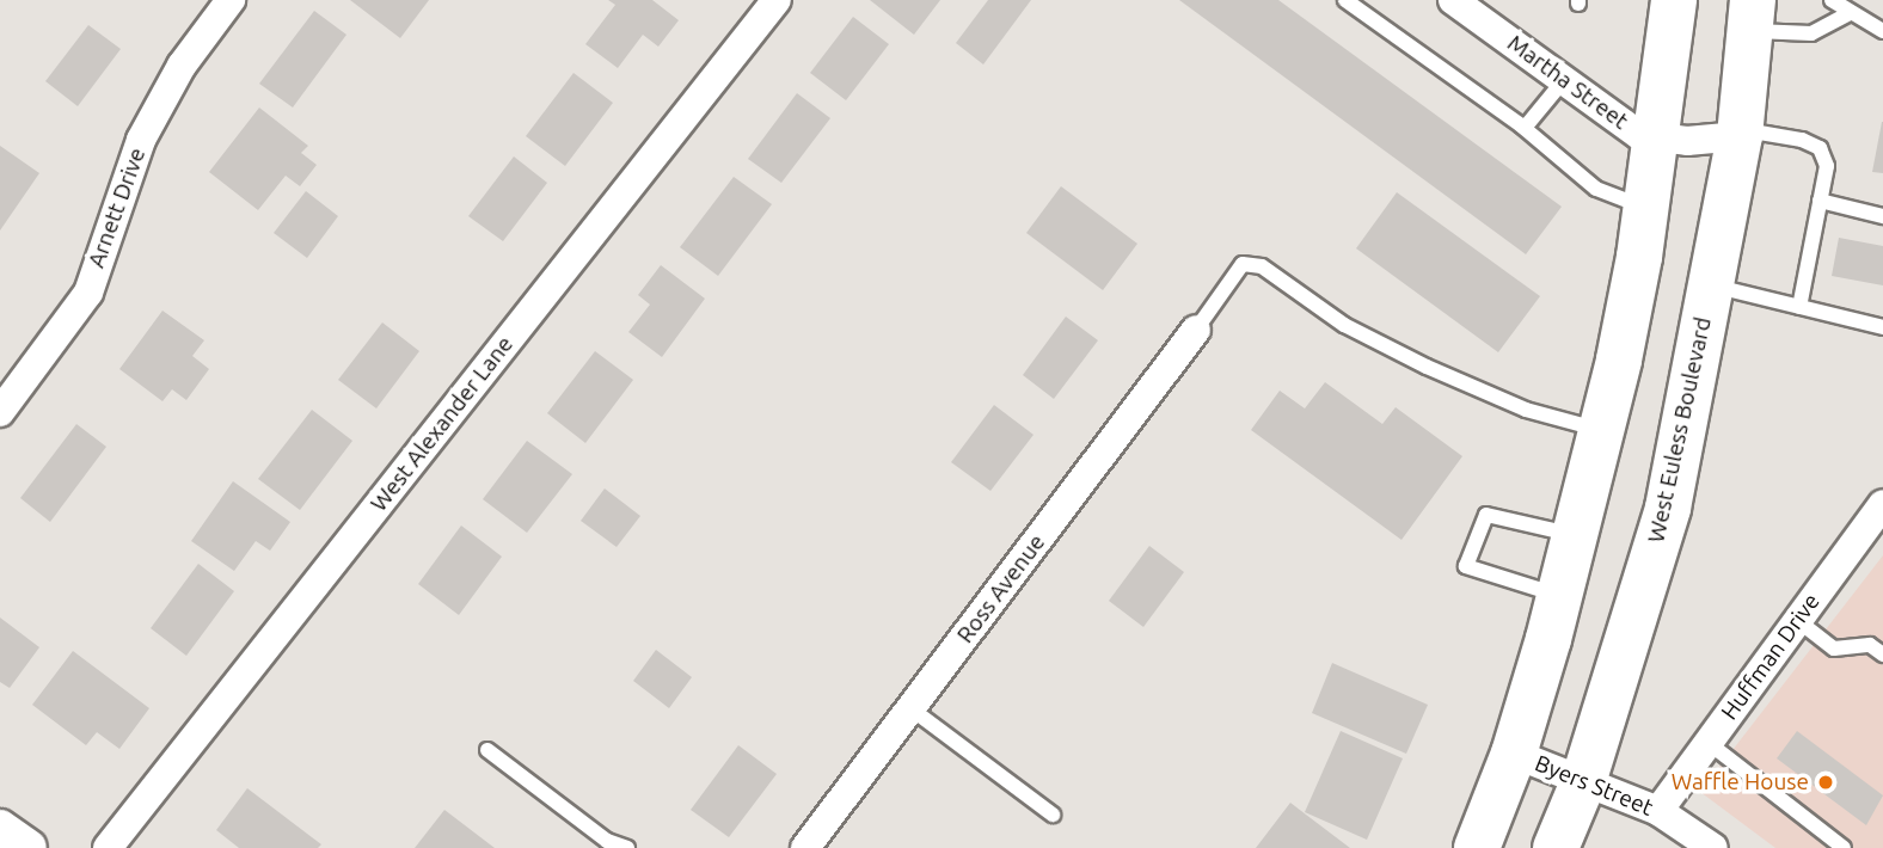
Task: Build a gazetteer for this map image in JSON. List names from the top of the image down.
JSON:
{
  "streets": {
    "main road": ["West Euless Boulevard"],
    "street": [
      "Martha Street",
      "Arnett Drive",
      "West Alexander Lane",
      "Ross Avenue",
      "Huffman Drive",
      "Byers Street"
    ]
  },
  "crossings": [
    ["Martha Street", "West Euless Boulevard"],
    ["West Euless Boulevard", "Byers Street"],
    ["Huffman Drive", "Byers Street"]
  ],
  "places": ["Waffle House"]
}
